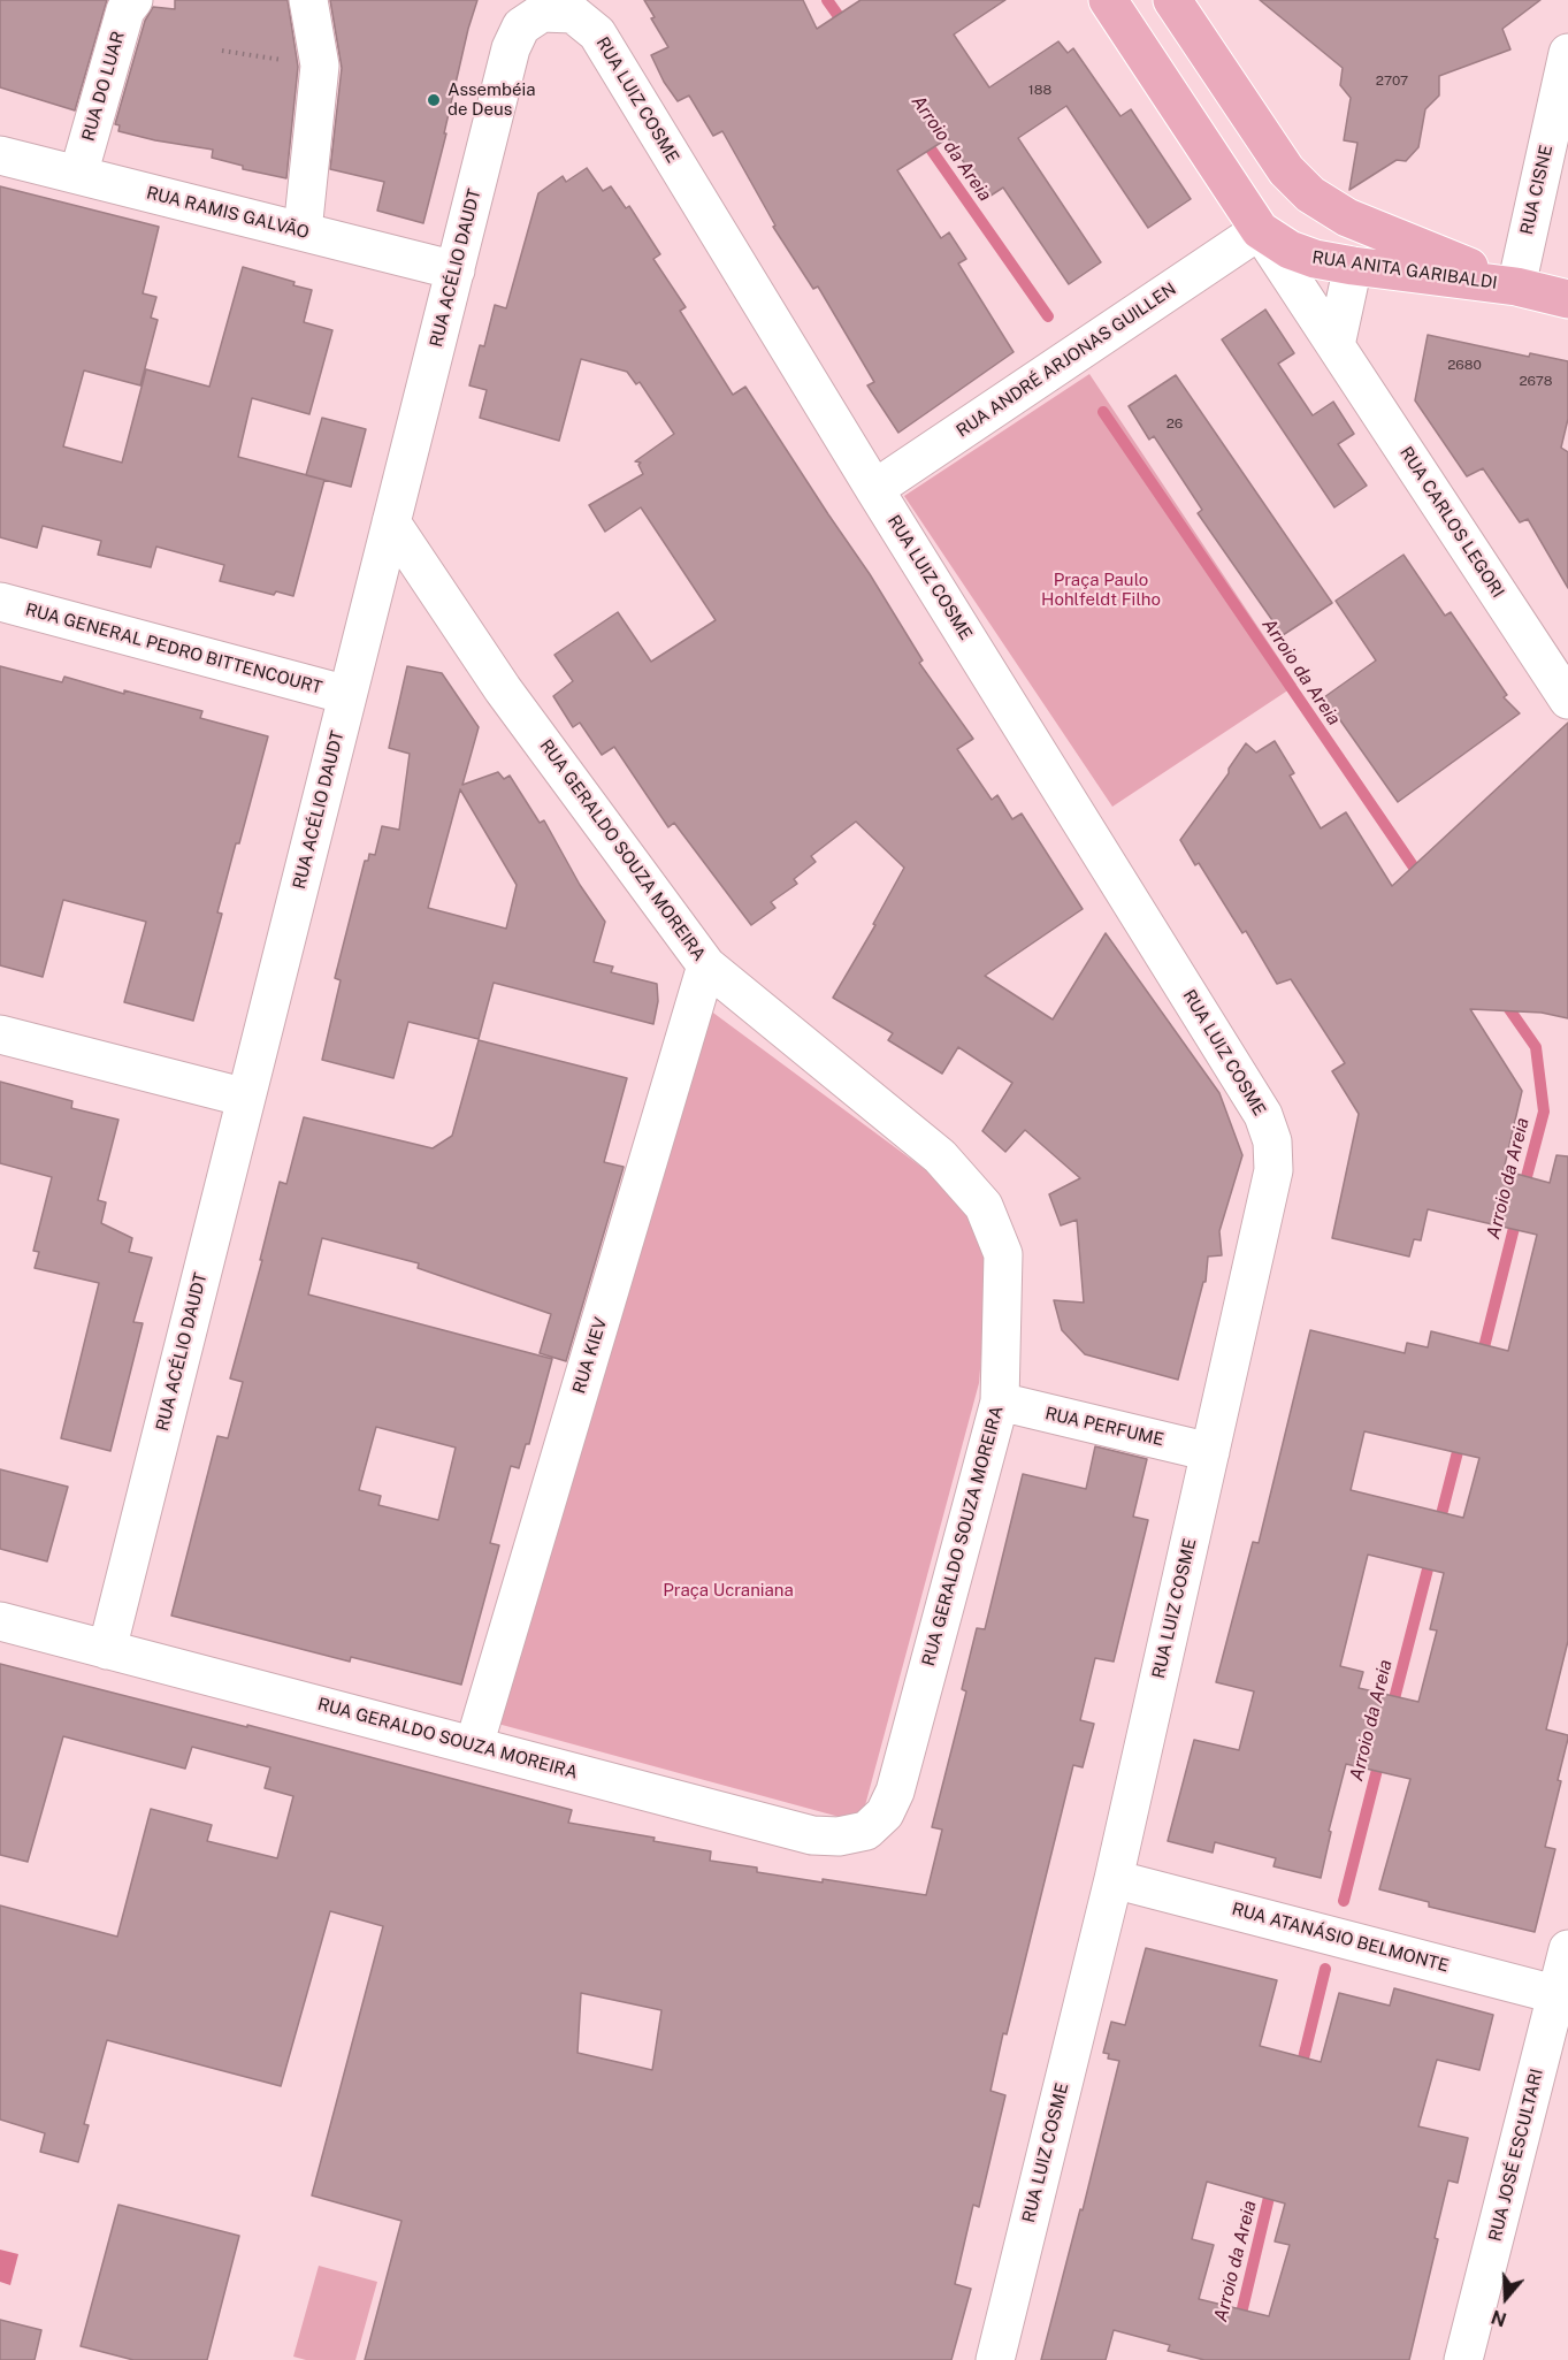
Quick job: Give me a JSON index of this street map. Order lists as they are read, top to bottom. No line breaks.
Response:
{"streets":{"main road":["RUA ANITA GARIBALDI","RUA CARLOS LEGORI"],"street":["RUA DO LUAR","RUA LUIZ COSME","RUA CISNE","RUA RAMIS GALVÃO","RUA ACÉLIO DAUDT","RUA ANDRÉ ARJONAS GUILLEN","RUA GENERAL PEDRO BITTENCOURT","RUA GERALDO SOUZA MOREIRA","RUA KIEV","RUA PERFUME","RUA ATANÁSIO BELMONTE","RUA JOSÉ ESCULTARI"]},"crossings":[["RUA DO LUAR","RUA RAMIS GALVÃO"],["RUA LUIZ COSME","RUA ACÉLIO DAUDT"],["RUA LUIZ COSME","RUA ANDRÉ ARJONAS GUILLEN"],["RUA LUIZ COSME","RUA PERFUME"],["RUA LUIZ COSME","RUA ATANÁSIO BELMONTE"],["RUA CISNE","RUA ANITA GARIBALDI"],["RUA RAMIS GALVÃO","RUA ACÉLIO DAUDT"],["RUA ACÉLIO DAUDT","RUA GENERAL PEDRO BITTENCOURT"],["RUA ACÉLIO DAUDT","RUA GERALDO SOUZA MOREIRA"],["RUA ANITA GARIBALDI","RUA ANDRÉ ARJONAS GUILLEN"],["RUA ANITA GARIBALDI","RUA CARLOS LEGORI"],["RUA ANDRÉ ARJONAS GUILLEN","RUA CARLOS LEGORI"],["RUA GERALDO SOUZA MOREIRA","RUA KIEV"],["RUA GERALDO SOUZA MOREIRA","RUA PERFUME"],["RUA ATANÁSIO BELMONTE","RUA JOSÉ ESCULTARI"]],"water":["Arroio da Areia"],"parks":["Praça Paulo Hohlfeldt Filho","Praça Ucraniana"],"places":["Assembéia de Deus"],"house_numbers":["2707","188","2680","2678","26"],"north":"bottom"}
